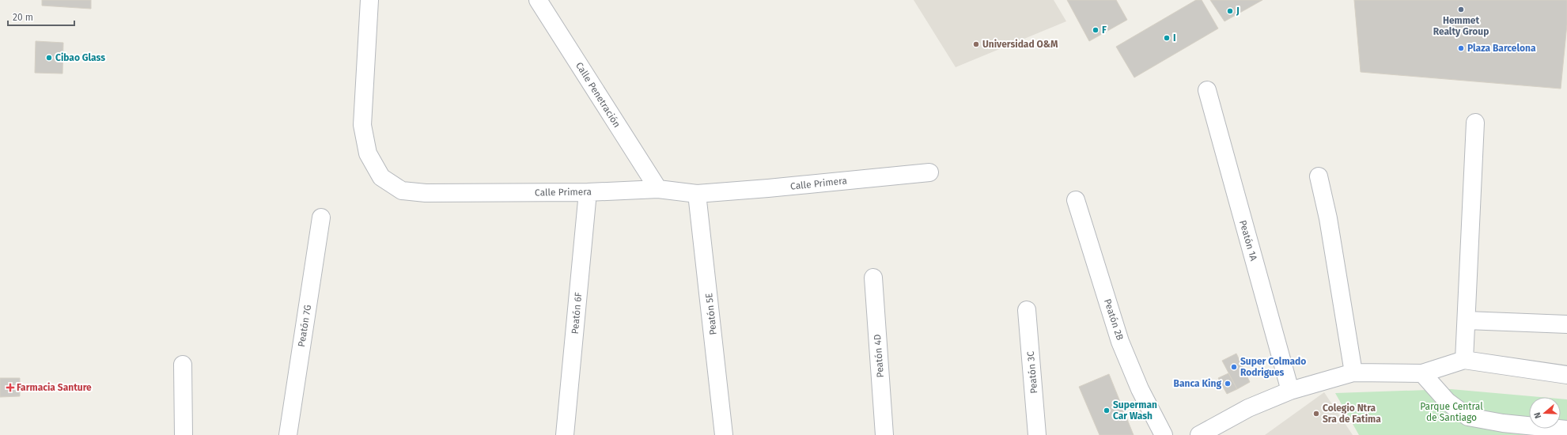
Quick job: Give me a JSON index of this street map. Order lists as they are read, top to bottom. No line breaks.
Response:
{"streets":{"street":["Calle Penetración","Calle Primera","Peatón 1A","Peatón 6F","Peatón 5E","Peatón 2B","Peatón 7G","Peatón 4D","Peatón 3C"]},"crossings":[["Calle Penetración","Calle Primera"],["Calle Primera","Peatón 6F"],["Calle Primera","Peatón 5E"]],"parks":["Parque Central de Santiago"],"places":{"other":["Hemmet Realty Group","J","F","I","Universidad O&M","Plaza Barcelona","Cibao Glass","Super Colmado Rodrigues","Banca King","Superman Car Wash","Colegio Ntra Sra de Fatima"],"health":["Farmacia Santure"]},"scale_bar":"20 m","north":"left"}
